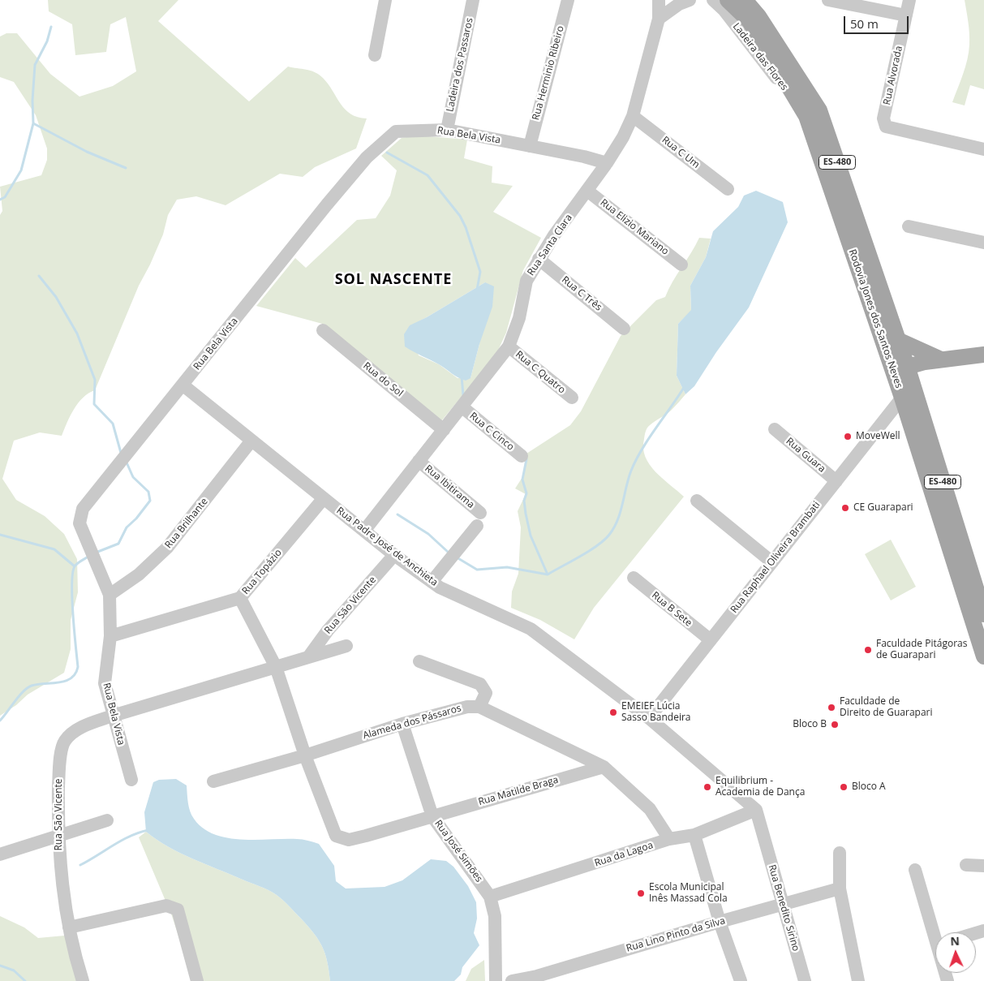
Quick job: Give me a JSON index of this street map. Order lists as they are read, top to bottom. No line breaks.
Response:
{"streets":{"main road":["ES-480","Rodovia Jones dos Santos Neves"],"street":["Ladeira das Flores","Ladeira dos Passaros","Rua Herminio Ribeiro","Rua Alvorada","Rua Bela Vista","Rua C Um","Rua Elizio Mariano","Rua Santa Clara","Rua C Três","Rua C Quatro","Rua do Sol","Rua C Cinco","Rua Guara","Rua Ibitirama","Rua Brilhante","Rua Padre José de Anchieta","Rua Raphael Oliveira Brambati","Rua Topázio","Rua São Vicente","Rua B Sete","Alameda dos Pássaros","Rua Matilde Braga","Rua José Simões","Rua da Lagoa","Rua Benedito Sirino","Rua Lino Pinto da Silva"]},"crossings":[["Ladeira das Flores","Rodovia Jones dos Santos Neves"],["Ladeira dos Passaros","Rua Bela Vista"],["Rua Herminio Ribeiro","Rua Bela Vista"],["Rua Bela Vista","Rua Santa Clara"],["Rua Bela Vista","Rua Brilhante"],["Rua Bela Vista","Rua Padre José de Anchieta"],["Rua Bela Vista","Rua Topázio"],["Rua Bela Vista","Rua São Vicente"],["Rua C Um","Rua Santa Clara"],["Rua Elizio Mariano","Rua Santa Clara"],["Rua Santa Clara","Rua C Três"],["Rua Santa Clara","Rua C Quatro"],["Rua Santa Clara","Rua do Sol"],["Rua Santa Clara","Rua C Cinco"],["Rua Santa Clara","Rua Ibitirama"],["Rua Santa Clara","Rua Padre José de Anchieta"],["Rodovia Jones dos Santos Neves","Rua Raphael Oliveira Brambati"],["Rua Guara","Rua Raphael Oliveira Brambati"],["Rua Ibitirama","Rua Padre José de Anchieta"],["Rua Brilhante","Rua Padre José de Anchieta"],["Rua Padre José de Anchieta","Rua Raphael Oliveira Brambati"],["Rua Padre José de Anchieta","Rua Topázio"],["Rua Padre José de Anchieta","Rua São Vicente"],["Rua Padre José de Anchieta","Rua da Lagoa"],["Rua Padre José de Anchieta","Rua Benedito Sirino"],["Rua Raphael Oliveira Brambati","Rua B Sete"],["Alameda dos Pássaros","Rua José Simões"],["Rua Matilde Braga","Rua José Simões"],["Rua José Simões","Rua da Lagoa"],["Rua da Lagoa","Rua Benedito Sirino"],["Rua Benedito Sirino","Rua Lino Pinto da Silva"]],"districts":["SOL NASCENTE"],"places":["MoveWell","CE Guarapari","Faculdade Pitágoras de Guarapari","Faculdade de Direito de Guarapari","EMEIEF Lúcia Sasso Bandeira","Bloco B","Equilibrium - Academia de Dança","Bloco A","Escola Municipal Inês Massad Cola"],"scale_bar":"50 m","north":"top"}
